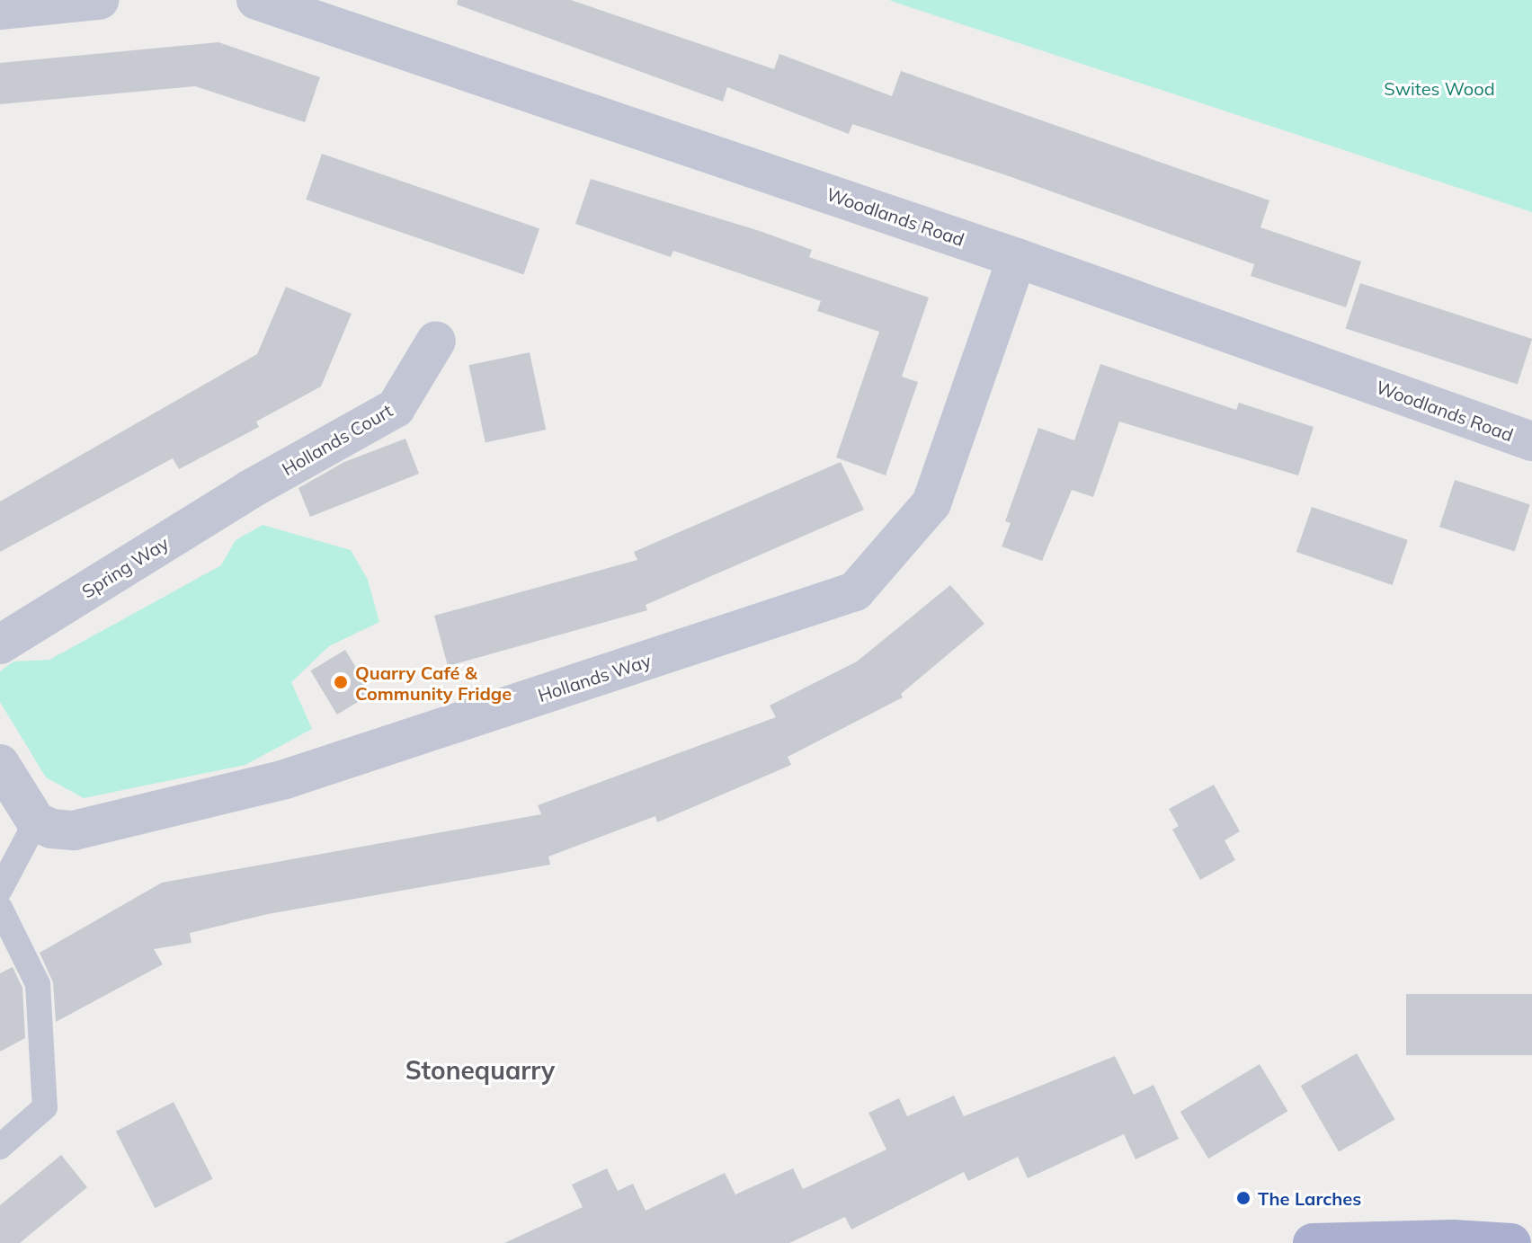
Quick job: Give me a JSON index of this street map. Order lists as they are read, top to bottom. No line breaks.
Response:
{"streets":{"street":["Woodlands Road","Hollands Court","Spring Way","Hollands Way"]},"crossings":[["Woodlands Road","Hollands Way"],["Hollands Court","Spring Way"]],"districts":["Stonequarry"],"parks":["Swites Wood"],"places":["Quarry Café & Community Fridge","The Larches"]}
